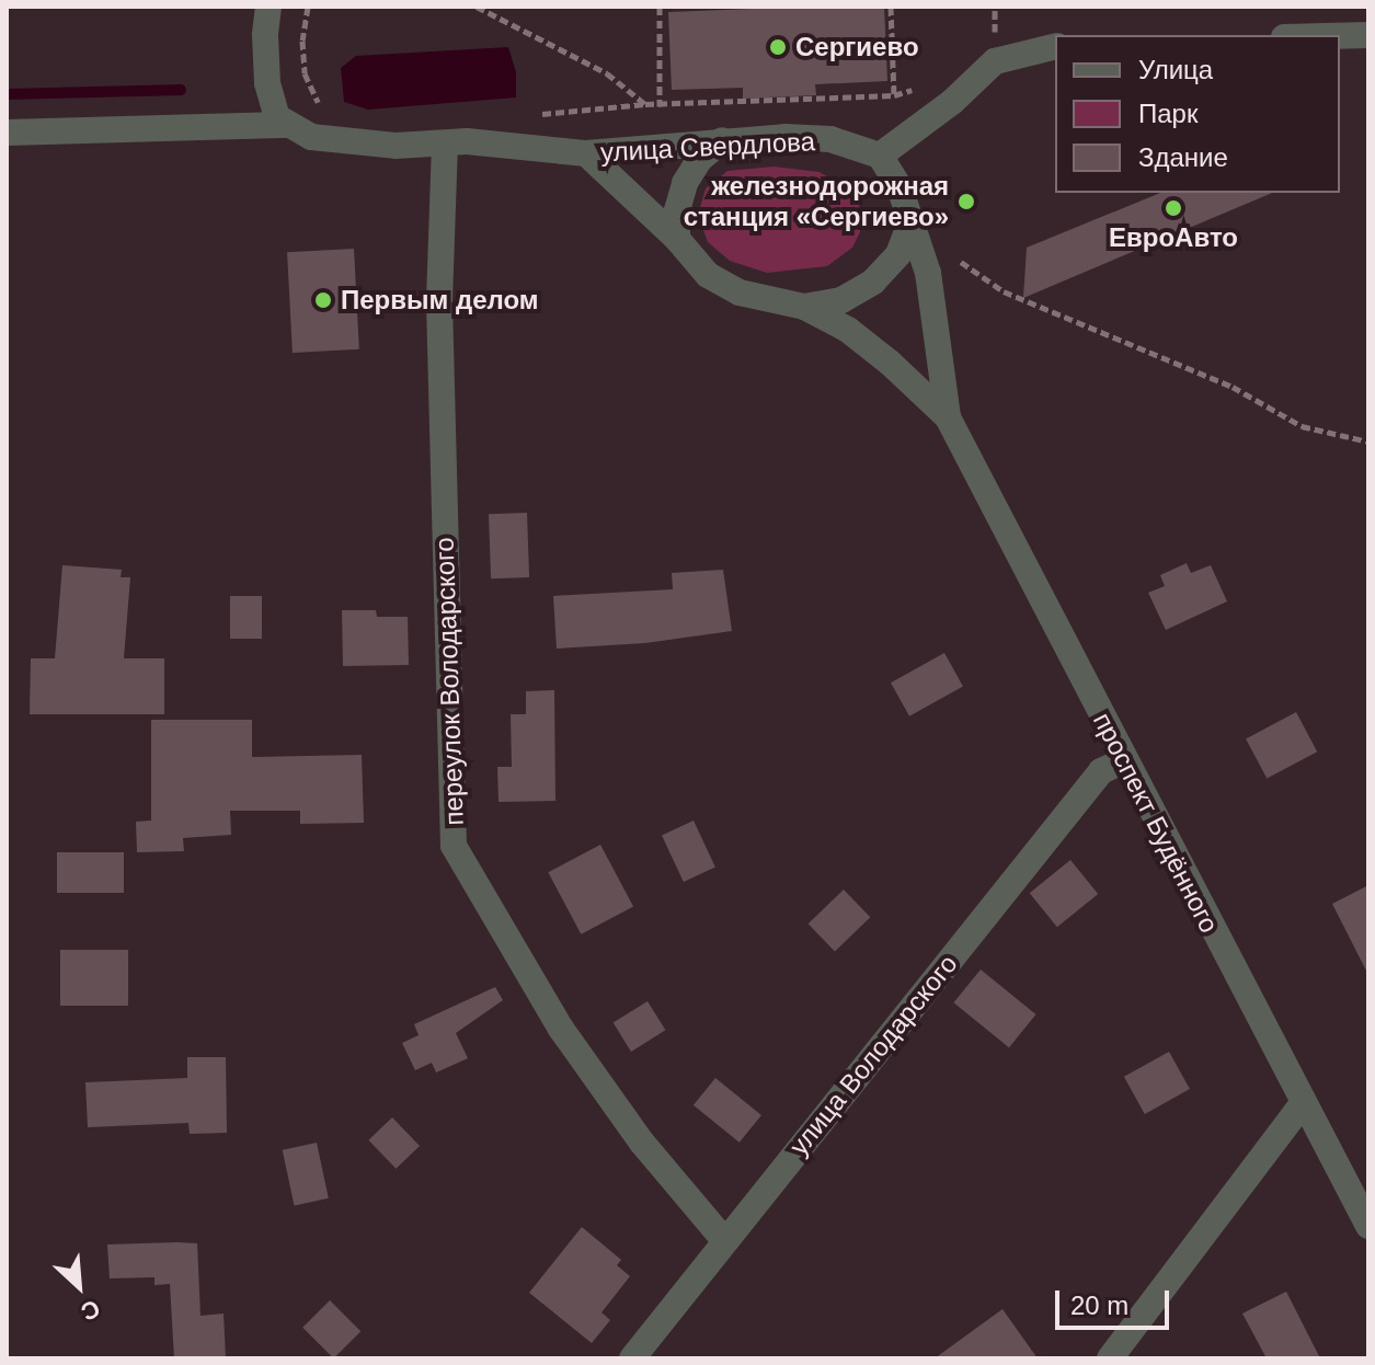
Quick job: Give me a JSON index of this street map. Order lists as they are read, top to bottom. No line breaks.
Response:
{"streets":{"street":["улица Свердлова","переулок Володарского","проспект Будённого","улица Володарского"]},"crossings":[["улица Свердлова","переулок Володарского"],["улица Свердлова","проспект Будённого"],["переулок Володарского","улица Володарского"],["проспект Будённого","улица Володарского"]],"places":["Сергиево","железнодорожная станция «Сергиево»","ЕвроАвто","Первым делом"],"legend":["Улица","Парк","Здание"],"scale_bar":"20 m","north":"bottom right"}
